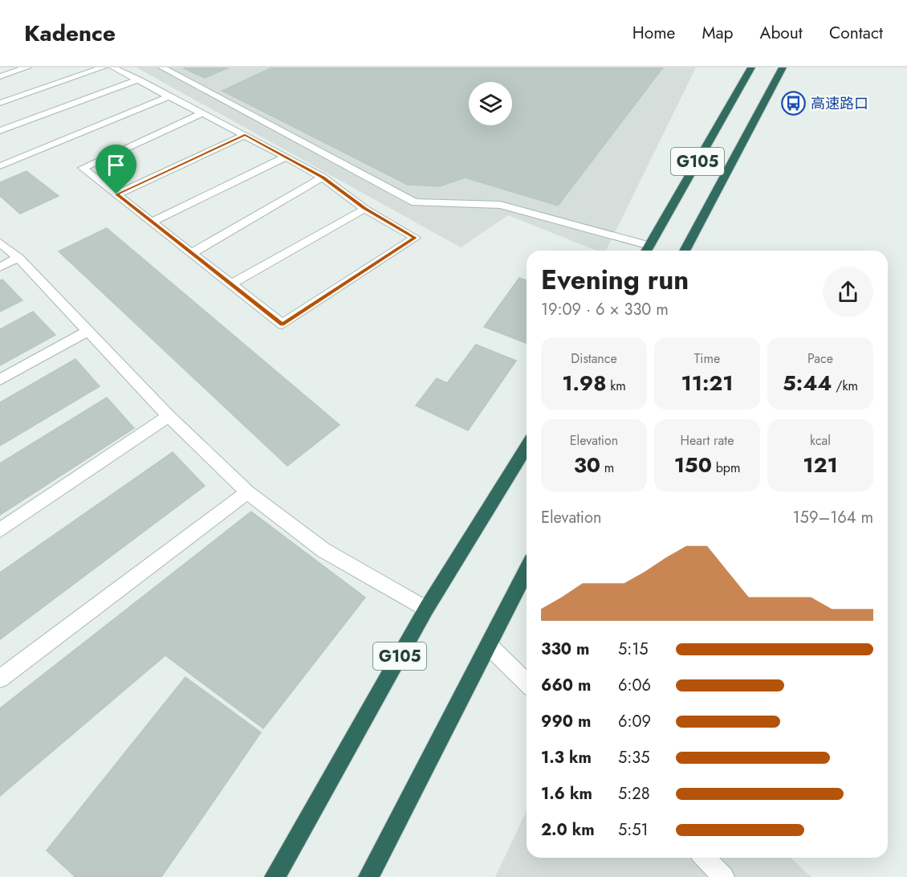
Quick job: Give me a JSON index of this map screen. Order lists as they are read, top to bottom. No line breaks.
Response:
{"streets":{"highway":["G105"]},"places":{"bus stop":["高速路口"]},"page":{"header":"Kadence","nav":["Home","Map","About","Contact"],"heading":["Evening run","19:09 · 6 × 330 m"],"stats":[["Distance","1.98 km"],["Time","11:21"],["Pace","5:44 /km"],["Elevation","30 m"],["Heart rate","150 bpm"],["kcal","121"]],"chart":["Elevation","159–164 m"],"list":[{"name":"330 m","note":"5:15"},{"name":"660 m","note":"6:06"},{"name":"990 m","note":"6:09"},{"name":"1.3 km","note":"5:35"},{"name":"1.6 km","note":"5:28"},{"name":"2.0 km","note":"5:51"}]}}
